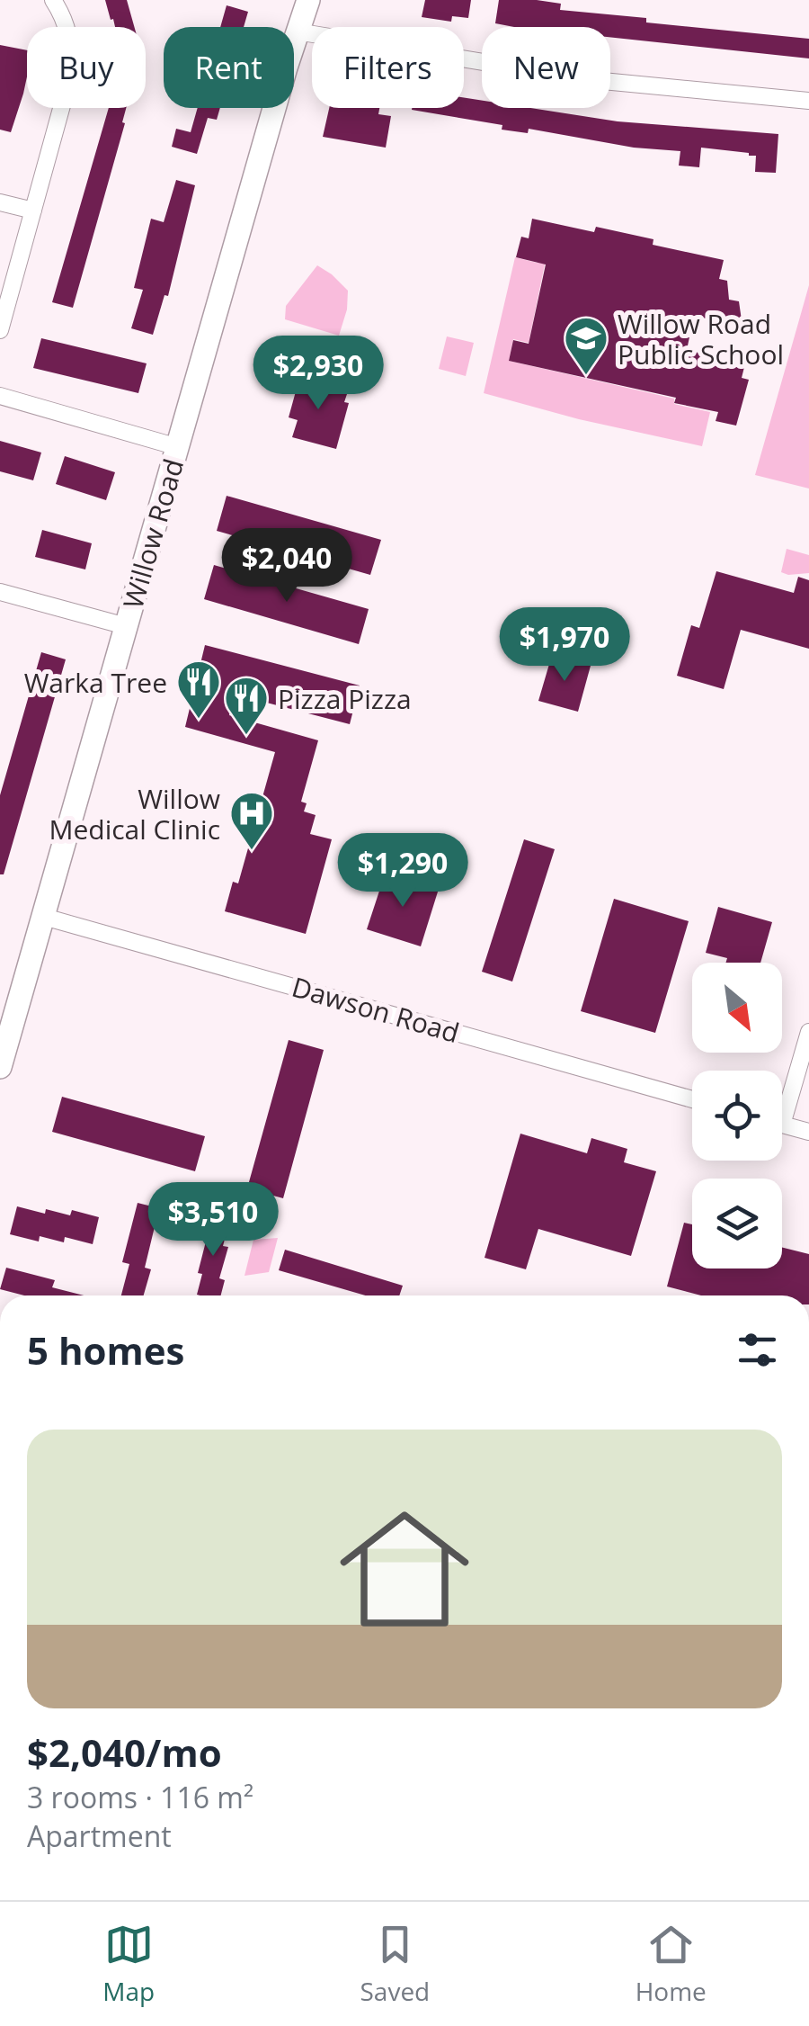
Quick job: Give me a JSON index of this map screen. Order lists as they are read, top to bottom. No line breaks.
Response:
{"streets":{"main road":["Willow Road"],"street":["Dawson Road"]},"crossings":[["Willow Road","Dawson Road"]],"places":{"school or university":["Willow Road Public School"],"restaurant":["Warka Tree","Pizza Pizza"],"hospital":["Willow Medical Clinic"]},"north":"bottom right","page":{"chip":["Buy","Rent","Filters","New"],"price":["$2,930","$2,040","$1,970","$1,290","$3,510"],"heading":"5 homes","list":[{"name":"$2,040/mo","note":"3 rooms · 116 m² · Apartment"}],"tabs":["Map","Saved","Home"]}}
